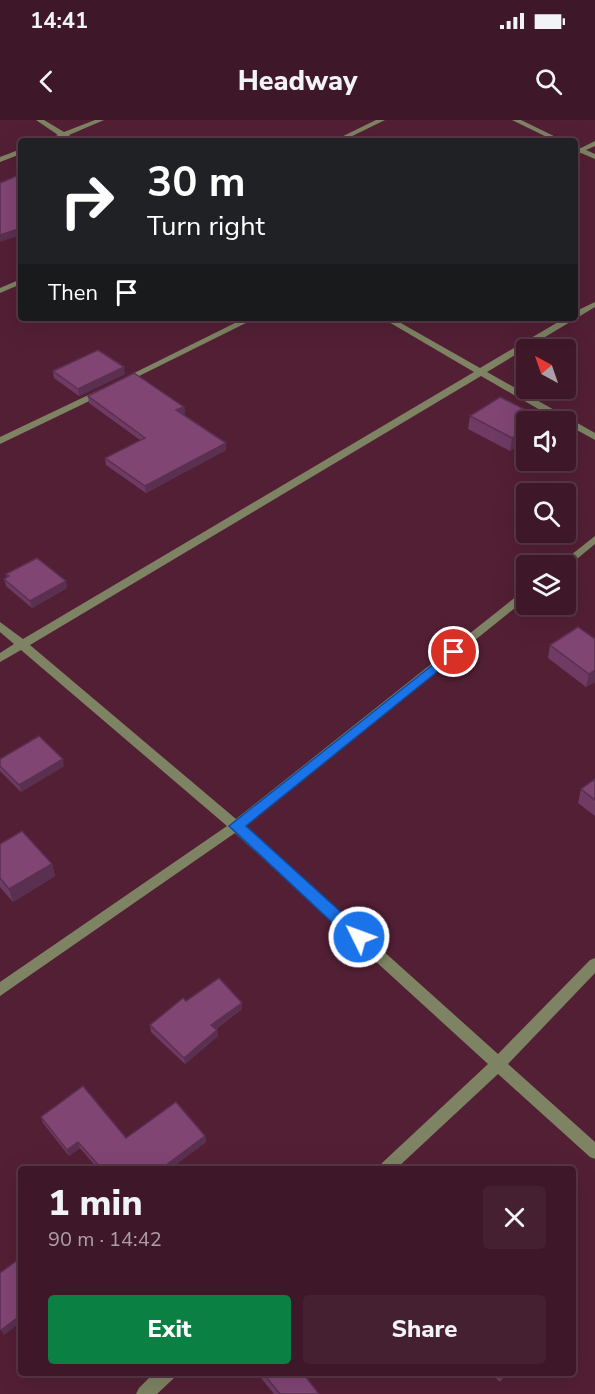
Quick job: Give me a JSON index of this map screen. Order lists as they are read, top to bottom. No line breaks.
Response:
{"north":"top left","page":{"status":"14:41","header":"Headway","turn":["30 m","Turn right"],"then":"Then","heading":["1 min","90 m · 14:42"],"buttons":["Exit","Share"]}}
